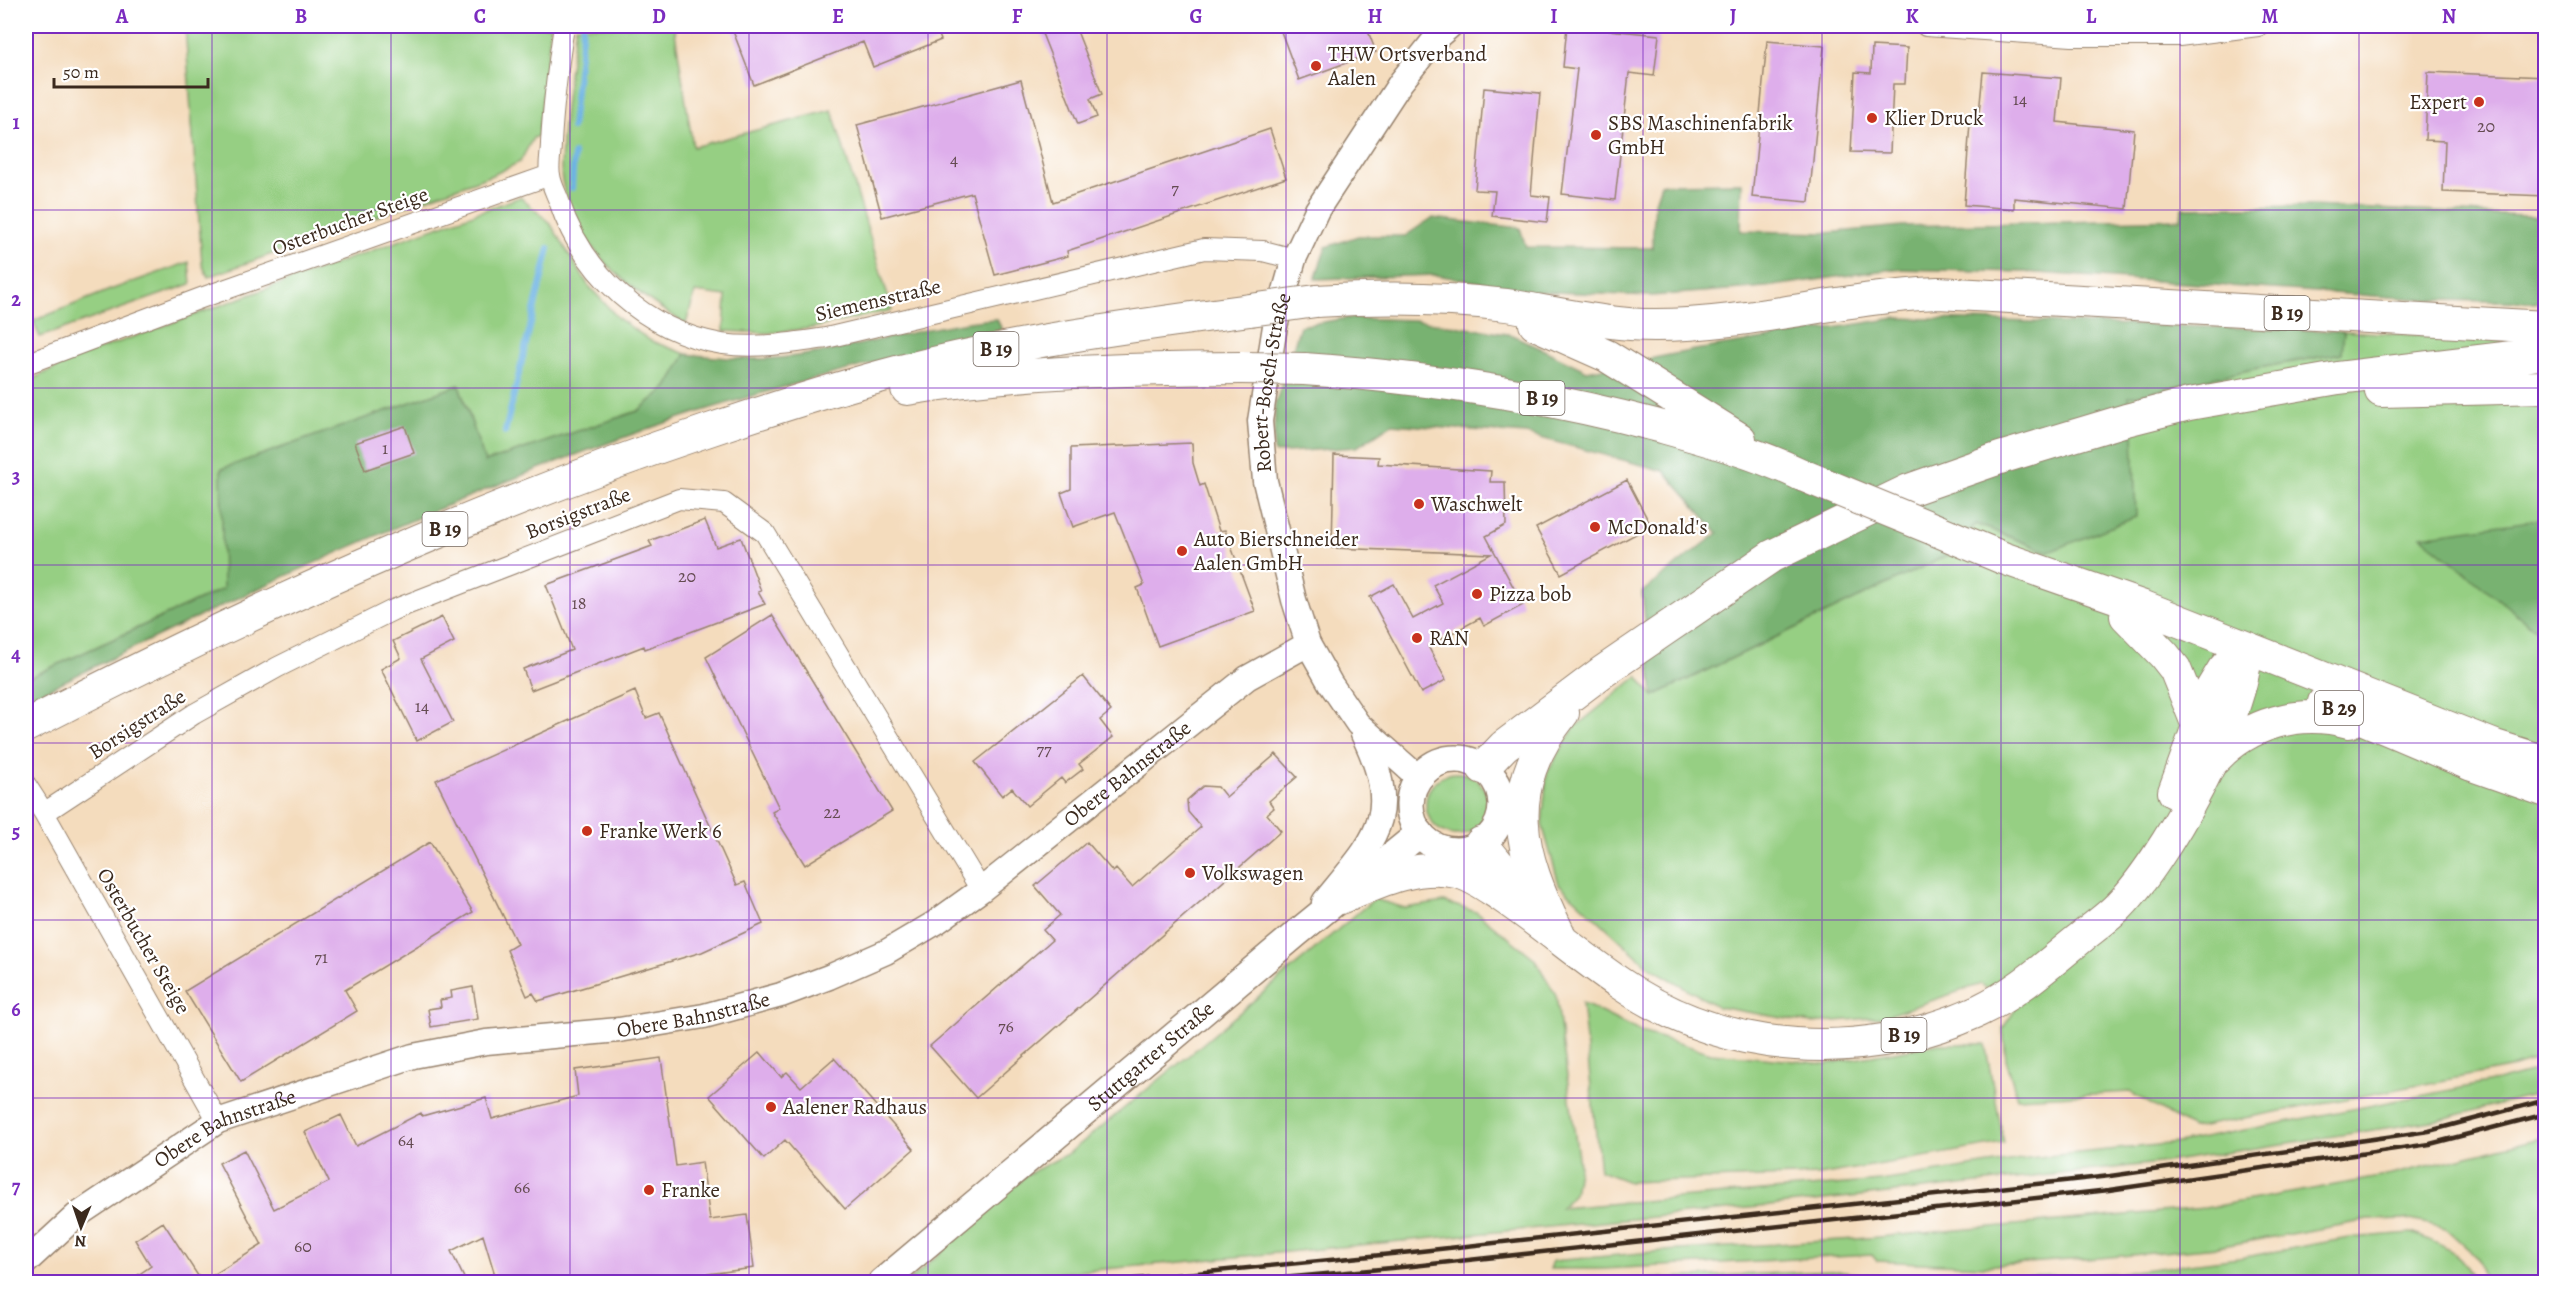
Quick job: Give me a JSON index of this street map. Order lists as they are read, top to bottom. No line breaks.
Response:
{"streets":{"highway":["B 19","B 29"],"main road":["Stuttgarter Straße"],"street":["Osterbucher Steige","Siemensstraße","Robert-Bosch-Straße","Borsigstraße","Obere Bahnstraße"]},"crossings":[["Osterbucher Steige","Siemensstraße"],["Osterbucher Steige","Borsigstraße"],["Osterbucher Steige","Obere Bahnstraße"],["Siemensstraße","Robert-Bosch-Straße"],["B 19","Robert-Bosch-Straße"],["B 19","B 29"],["B 19","Stuttgarter Straße"],["Robert-Bosch-Straße","Obere Bahnstraße"],["Robert-Bosch-Straße","Stuttgarter Straße"],["Borsigstraße","Obere Bahnstraße"]],"places":["THW Ortsverband Aalen","Expert","Klier Druck","SBS Maschinenfabrik GmbH","Waschwelt","McDonald's","Auto Bierschneider Aalen GmbH","Pizza bob","RAN","Franke Werk 6","Volkswagen","Aalener Radhaus","Franke"],"house_numbers":["14","20","4","7","1","20","18","14","77","22","71","76","64","66","60"],"scale_bar":"50 m","north":"bottom","grid":{"columns":["A","B","C","D","E","F","G","H","I","J","K","L","M","N"],"rows":["1","2","3","4","5","6","7"]}}
